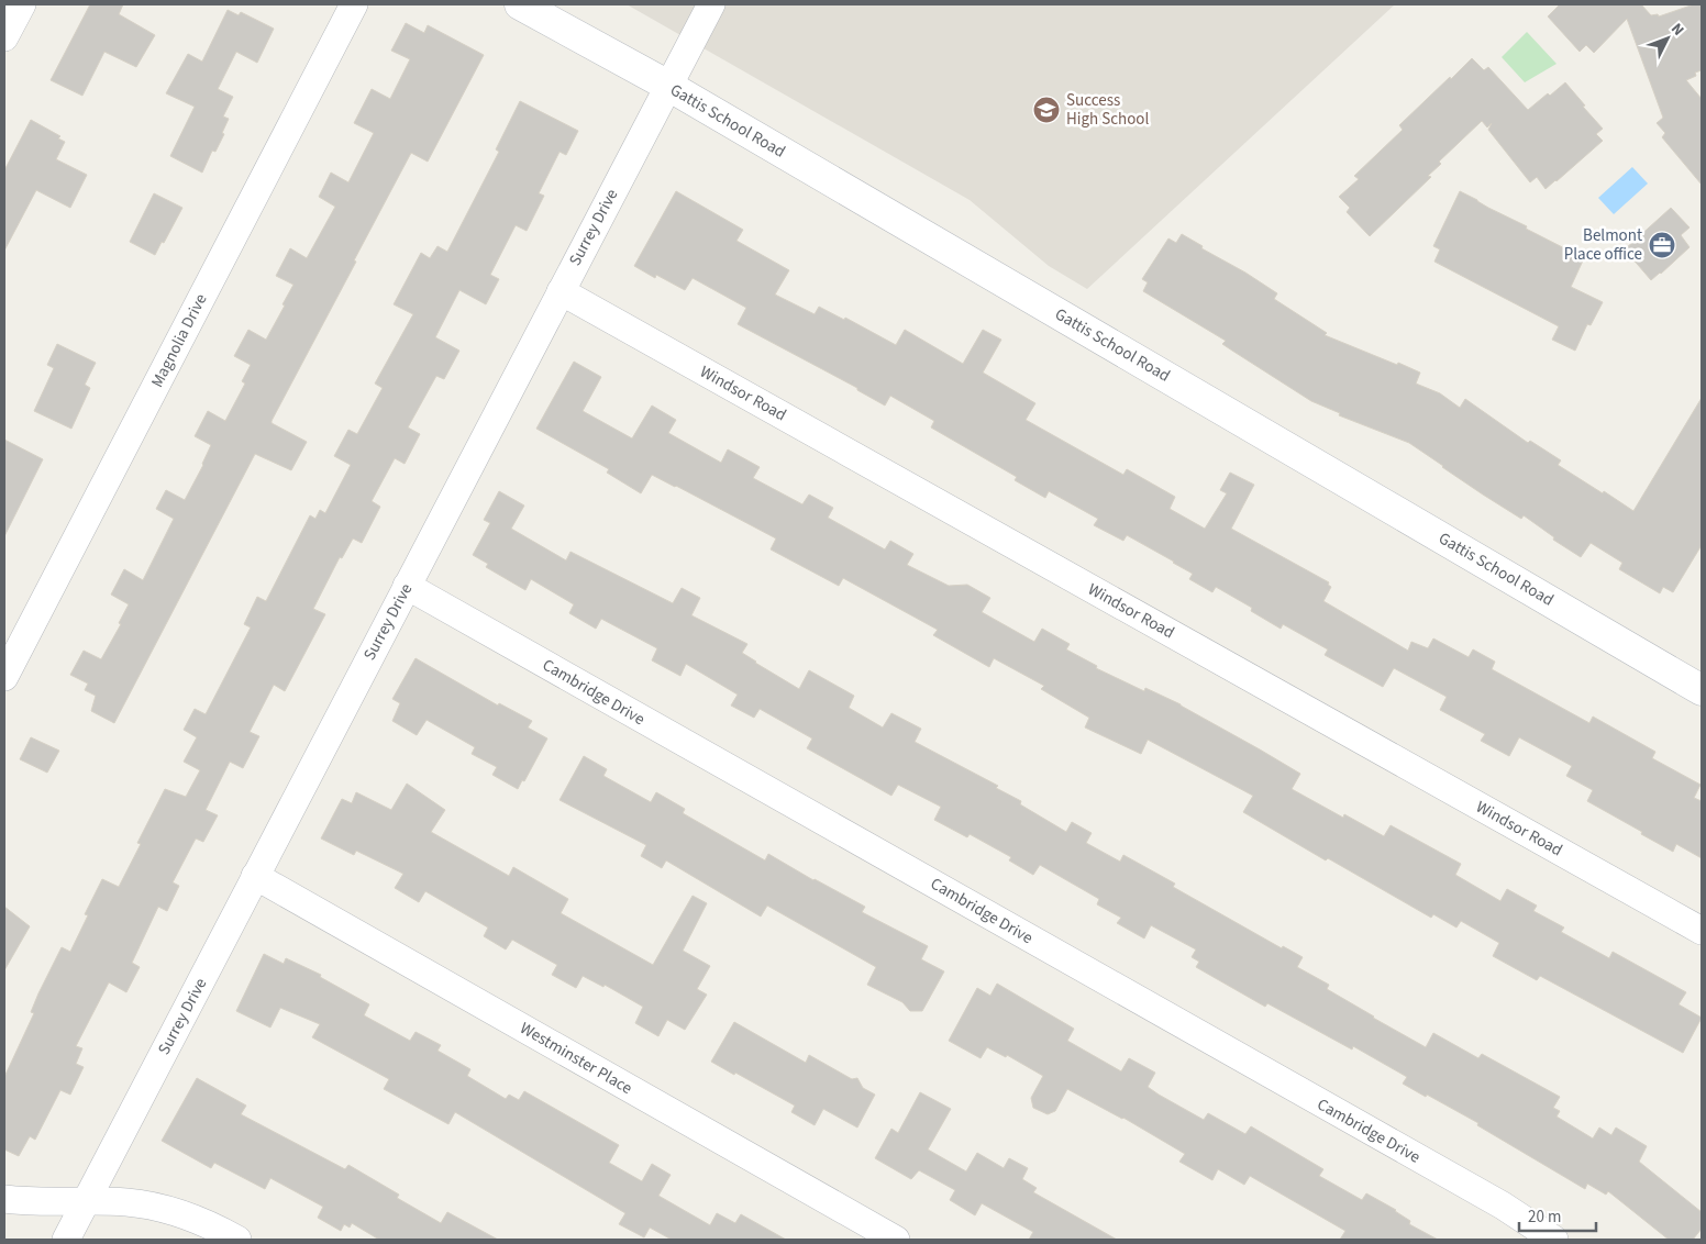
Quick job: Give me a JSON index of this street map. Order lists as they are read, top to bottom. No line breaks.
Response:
{"streets":{"main road":["Gattis School Road"],"street":["Surrey Drive","Magnolia Drive","Windsor Road","Cambridge Drive","Westminster Place"]},"crossings":[["Gattis School Road","Surrey Drive"],["Surrey Drive","Windsor Road"],["Surrey Drive","Cambridge Drive"],["Surrey Drive","Westminster Place"]],"places":{"school or university":["Success High School"],"office":["Belmont Place office"]},"scale_bar":"20 m","north":"top right"}
